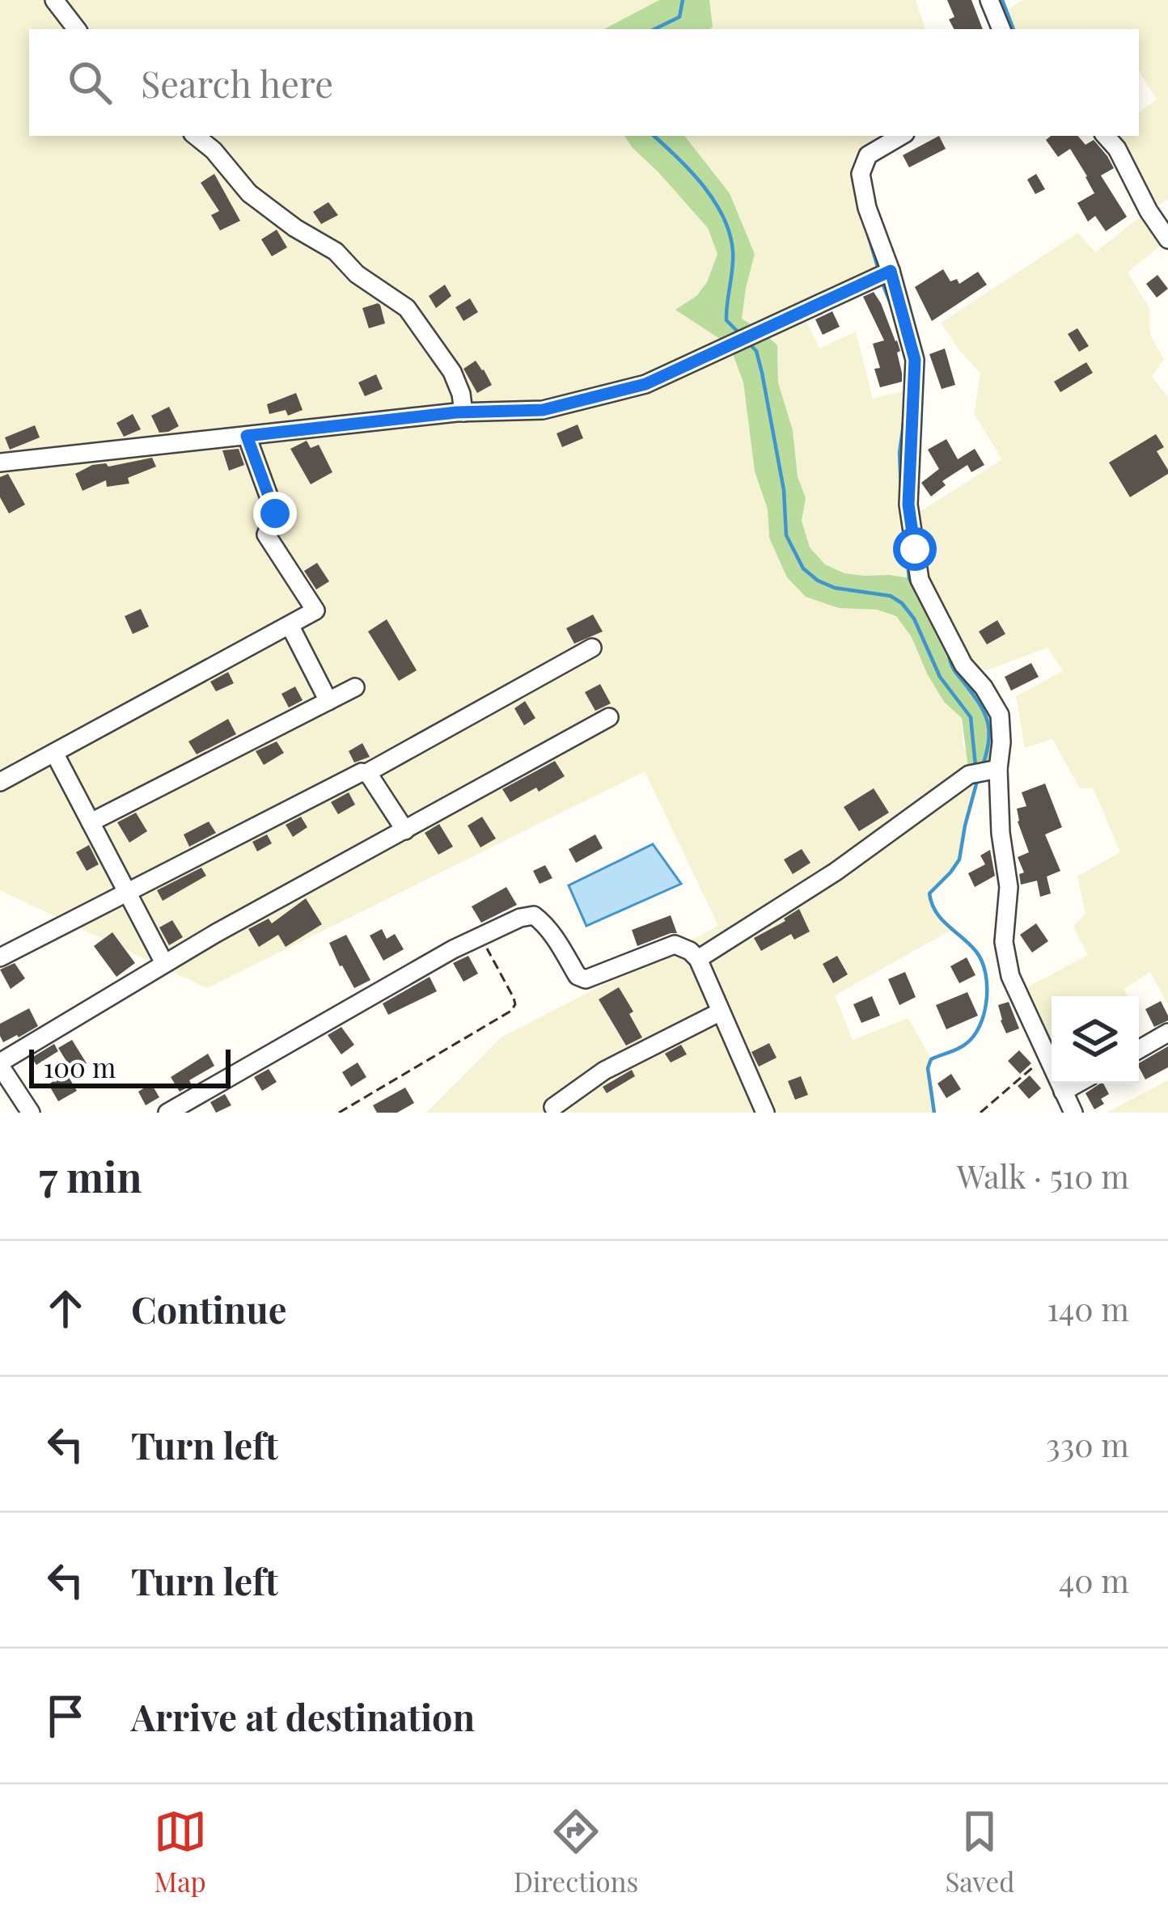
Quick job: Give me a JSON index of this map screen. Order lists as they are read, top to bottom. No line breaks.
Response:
{"scale_bar":"100 m","page":{"search":"Search here","scale":"100 m","heading":["7 min","Walk · 510 m"],"list":[["Continue","140 m"],["Turn left","330 m"],["Turn left","40 m"],"Arrive at destination"],"nav":["Map","Directions","Saved"]}}
